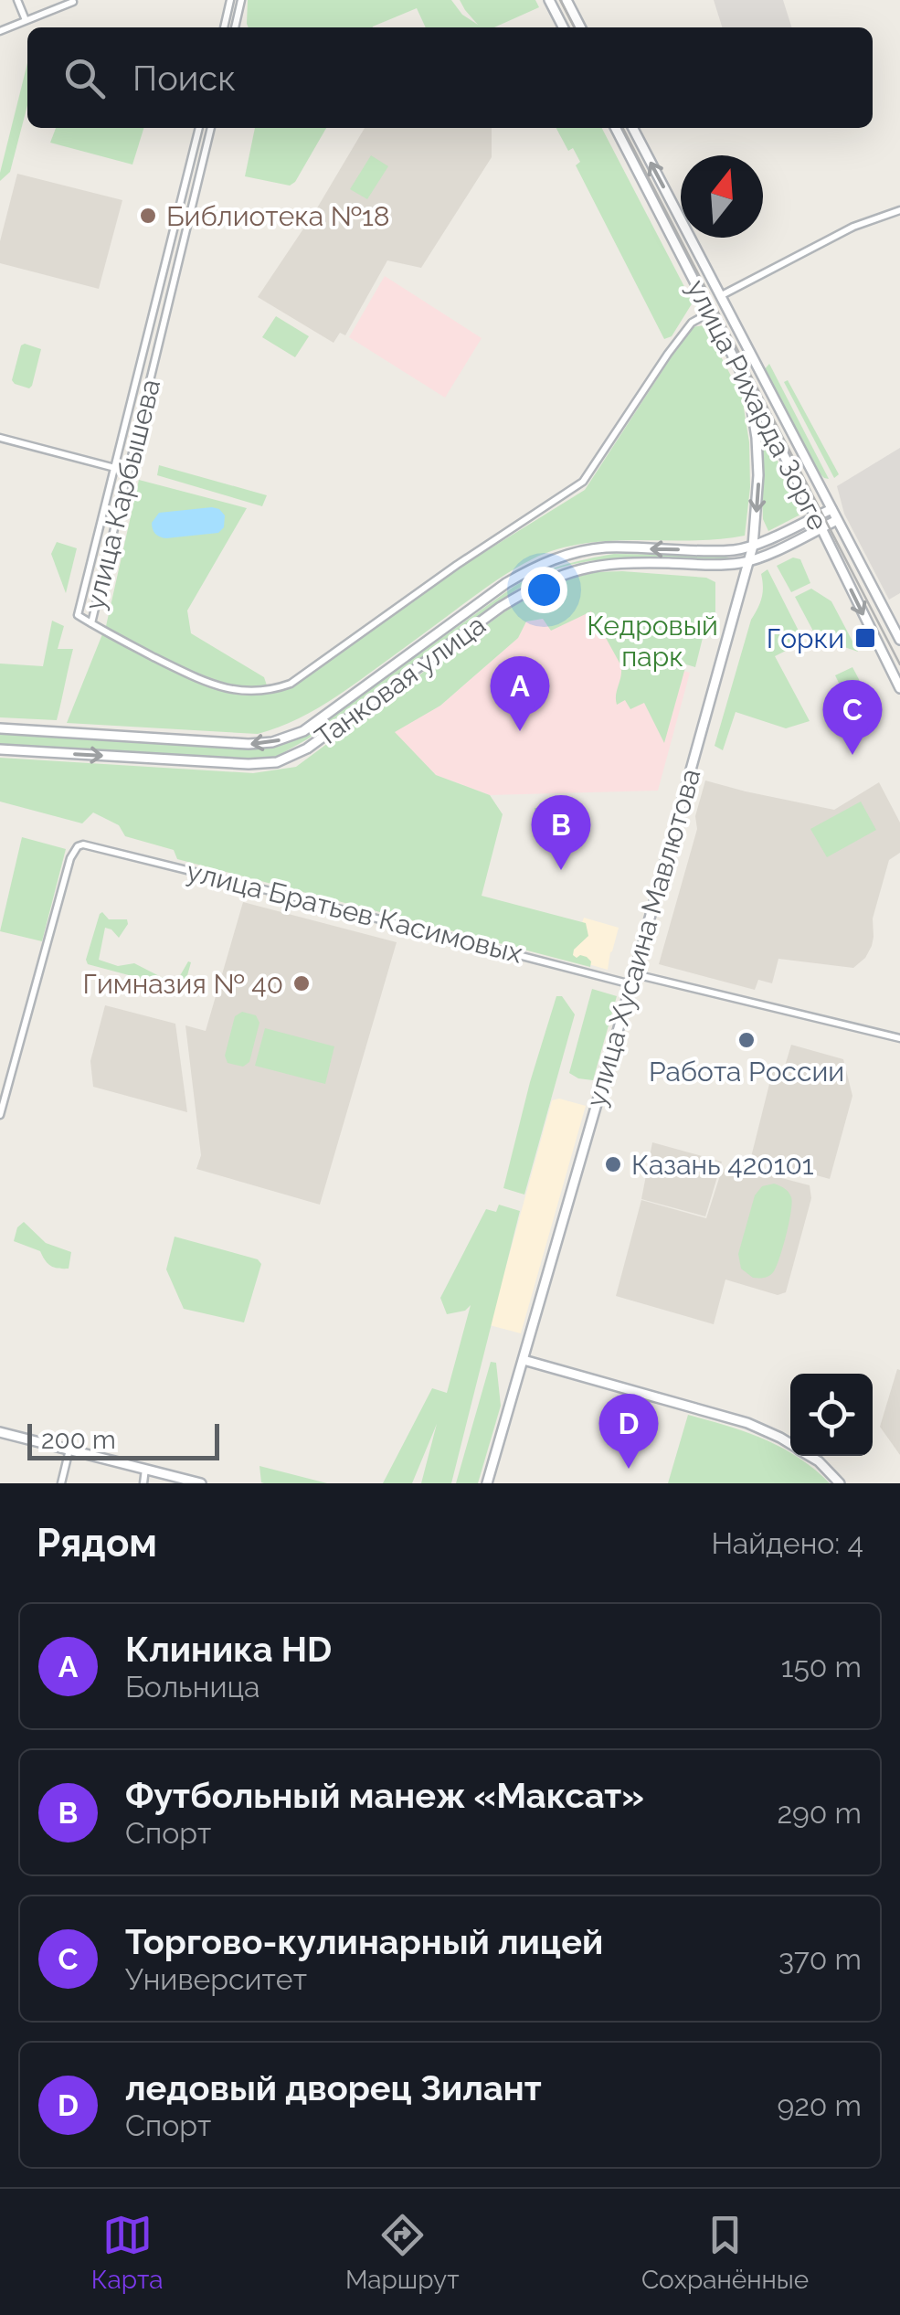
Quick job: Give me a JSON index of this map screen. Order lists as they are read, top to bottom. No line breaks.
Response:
{"streets":{"main road":["улица Рихарда Зорге","Танковая улица","улица Хусаина Мавлютова"],"street":["улица Карбышева","улица Братьев Касимовых"]},"crossings":[["улица Рихарда Зорге","Танковая улица"],["улица Рихарда Зорге","улица Хусаина Мавлютова"],["Танковая улица","улица Хусаина Мавлютова"],["улица Братьев Касимовых","улица Хусаина Мавлютова"]],"parks":["Кедровый парк"],"places":{"other":["Библиотека №18","Гимназия № 40","Работа России","Казань 420101"],"transit":["Горки"]},"scale_bar":"200 m","north":"top","page":{"search":"Поиск","pins":["A","C","B","D"],"scale":"200 m","heading":["Рядом","Найдено: 4"],"list":[{"mark":"A","name":"Клиника HD","note":"Больница","value":"150 m"},{"mark":"B","name":"Футбольный манеж «Максат»","note":"Спорт","value":"290 m"},{"mark":"C","name":"Торгово-кулинарный лицей","note":"Университет","value":"370 m"},{"mark":"D","name":"ледовый дворец Зилант","note":"Спорт","value":"920 m"}],"nav":["Карта","Маршрут","Сохранённые"]}}
